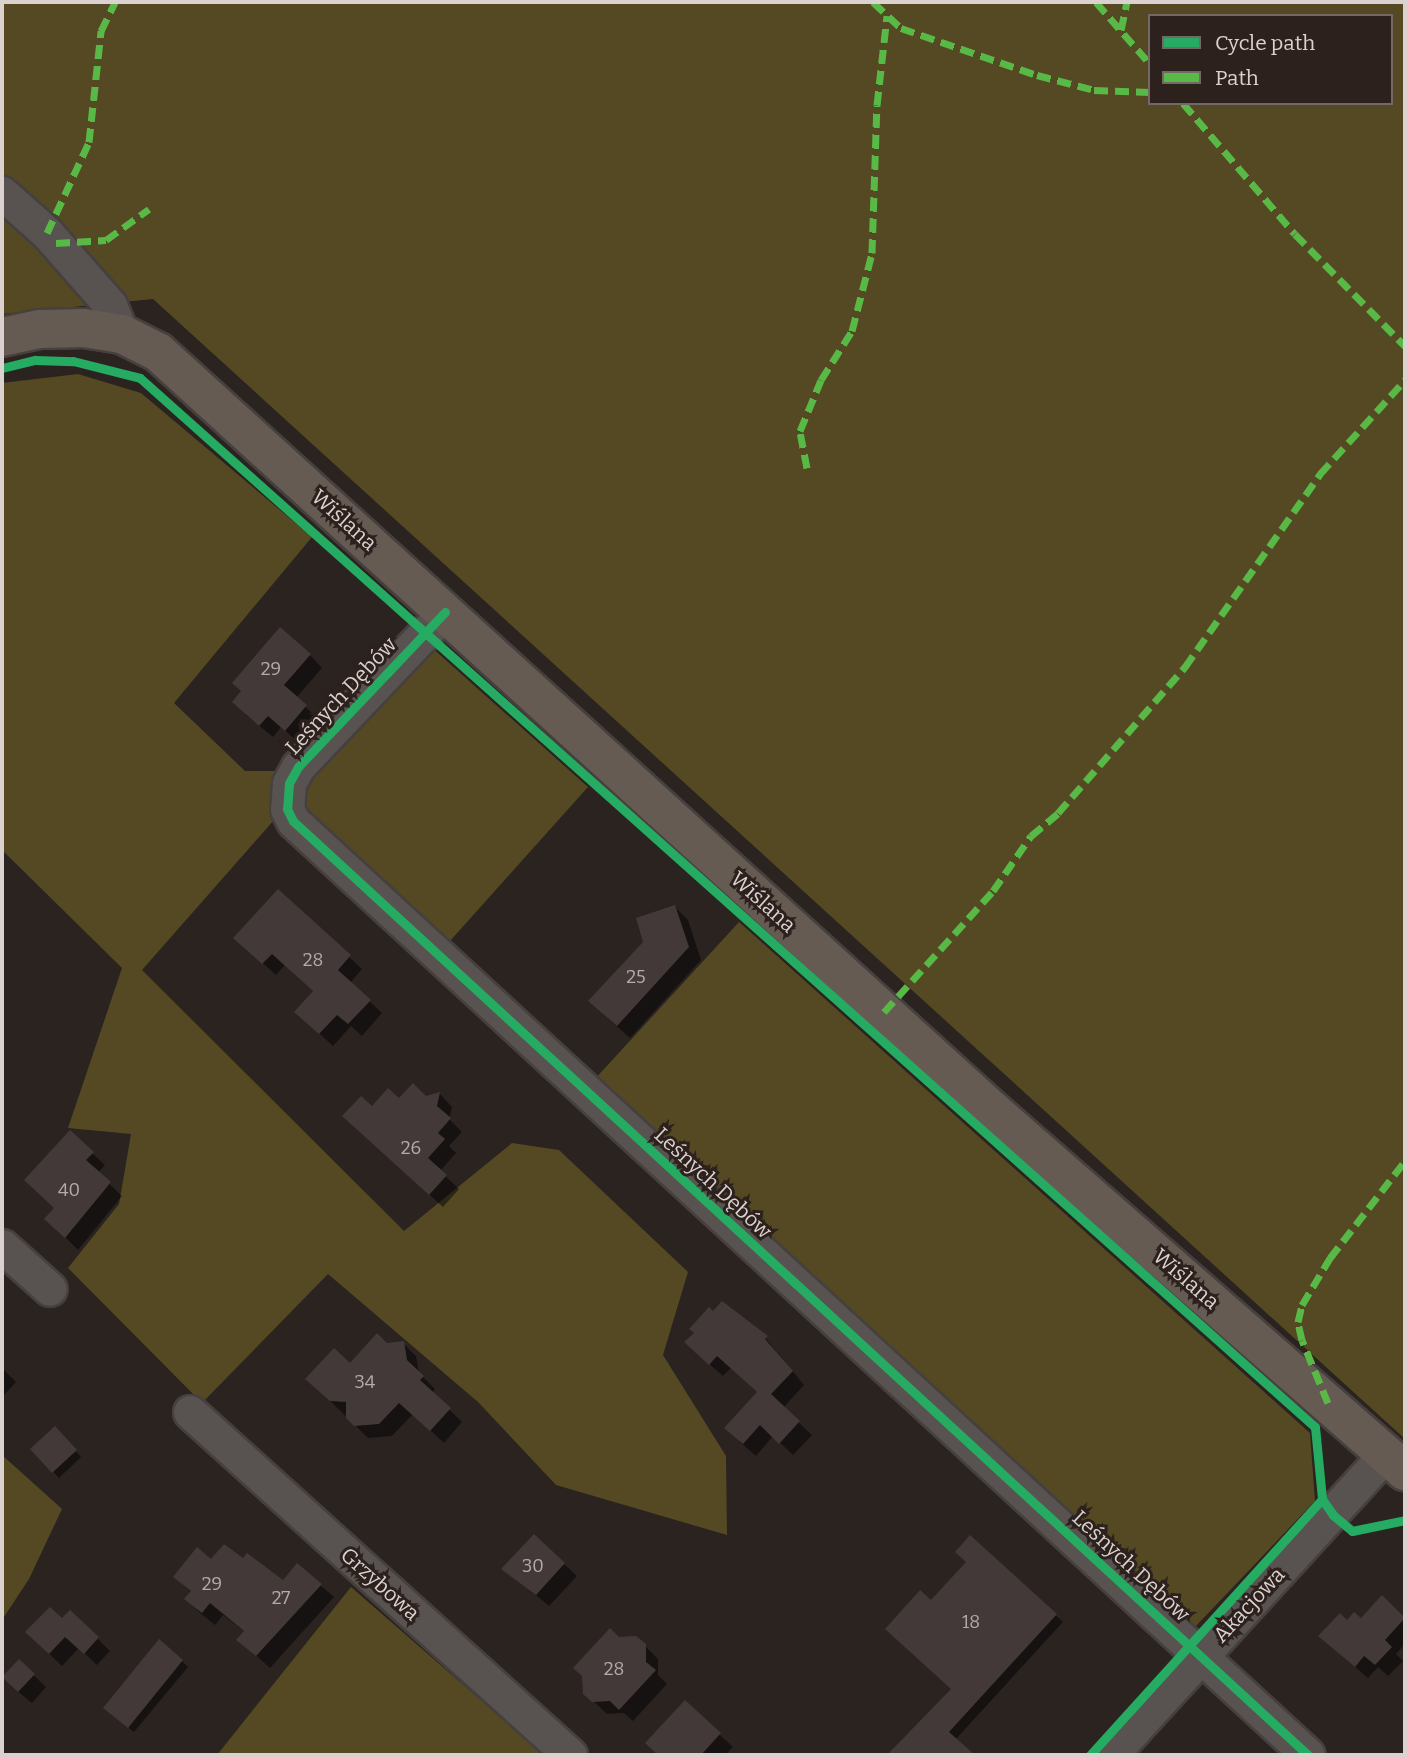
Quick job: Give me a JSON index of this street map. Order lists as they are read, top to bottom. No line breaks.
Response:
{"streets":{"main road":["Wiślana"],"street":["Leśnych Dębów","Grzybowa","Akacjowa"]},"crossings":[["Wiślana","Leśnych Dębów"],["Wiślana","Akacjowa"],["Leśnych Dębów","Akacjowa"]],"house_numbers":["29","28","25","26","40","34","30","29","27","18","28"],"legend":["Cycle path","Path"]}
